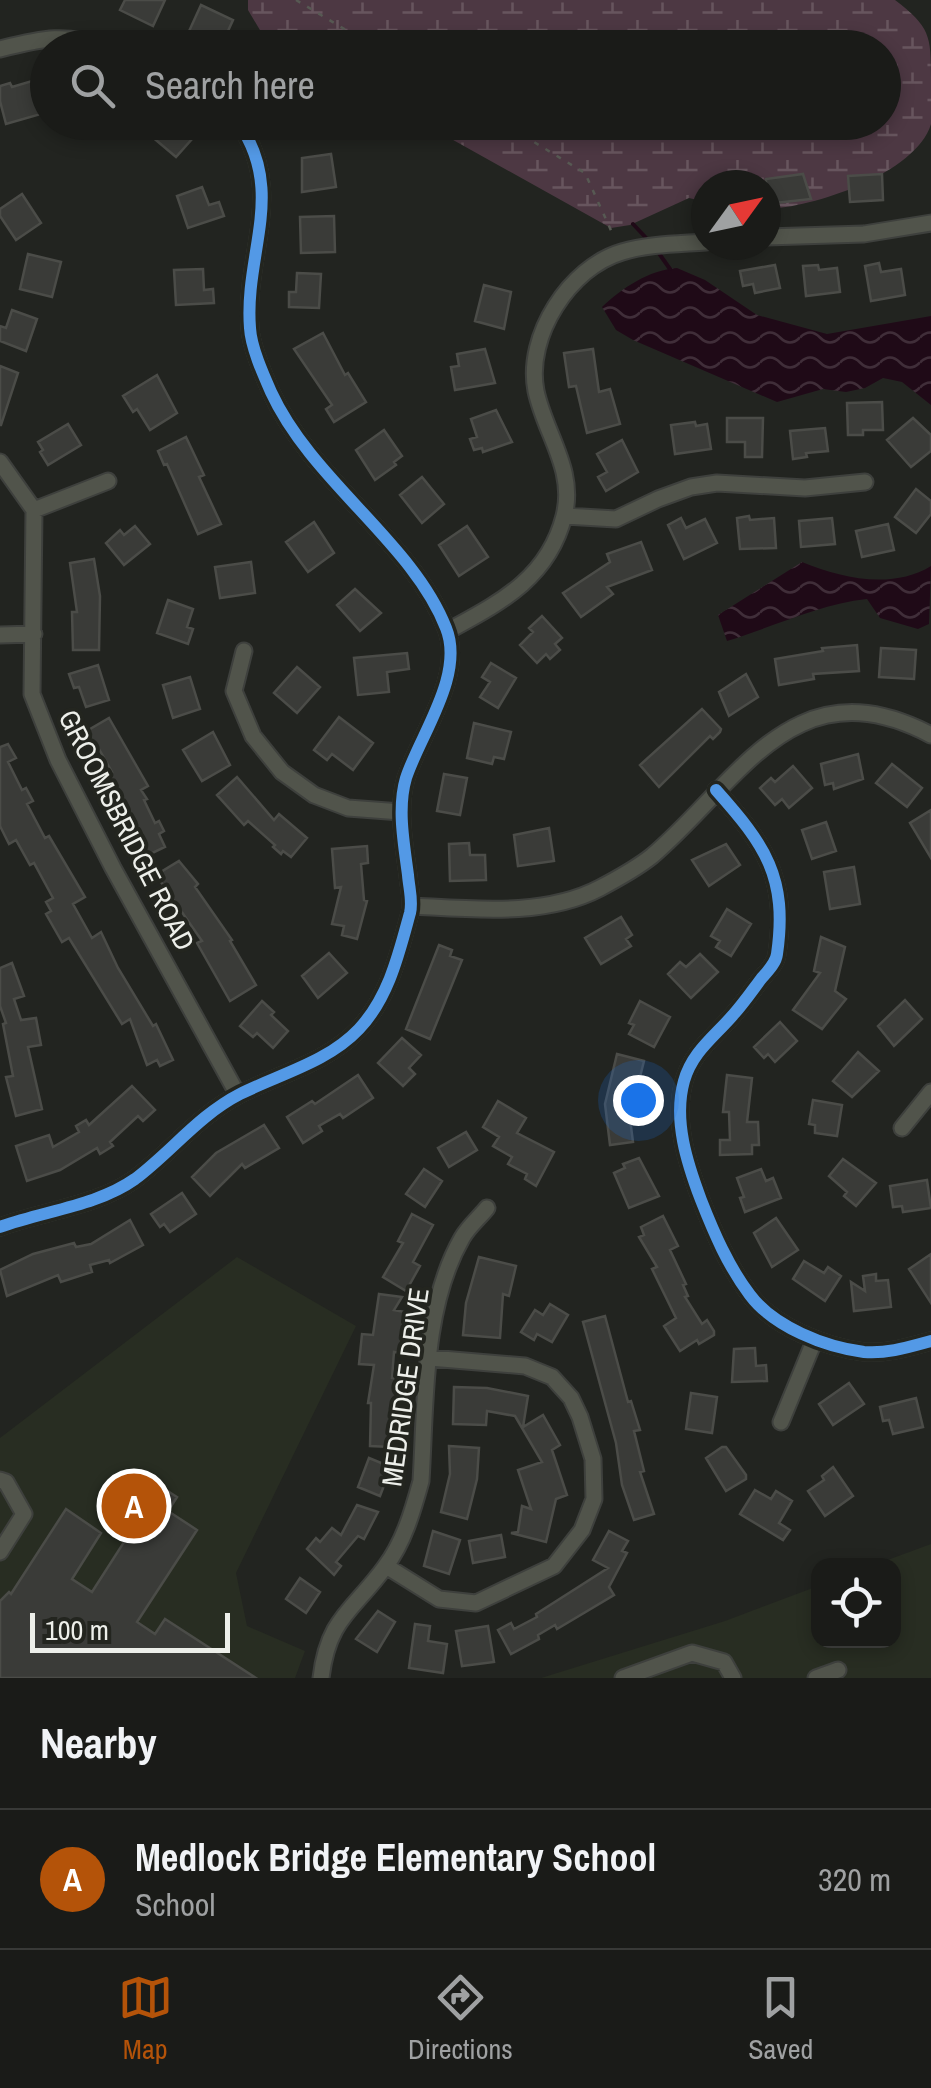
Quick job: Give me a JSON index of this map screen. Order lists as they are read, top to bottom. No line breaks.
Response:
{"streets":{"street":["GROOMSBRIDGE ROAD","MEDRIDGE DRIVE"]},"scale_bar":"100 m","north":"top right","page":{"search":"Search here","pins":"A","scale":"100 m","heading":"Nearby","list":[{"mark":"A","name":"Medlock Bridge Elementary School","note":"School","value":"320 m"}],"nav":["Map","Directions","Saved"]}}
